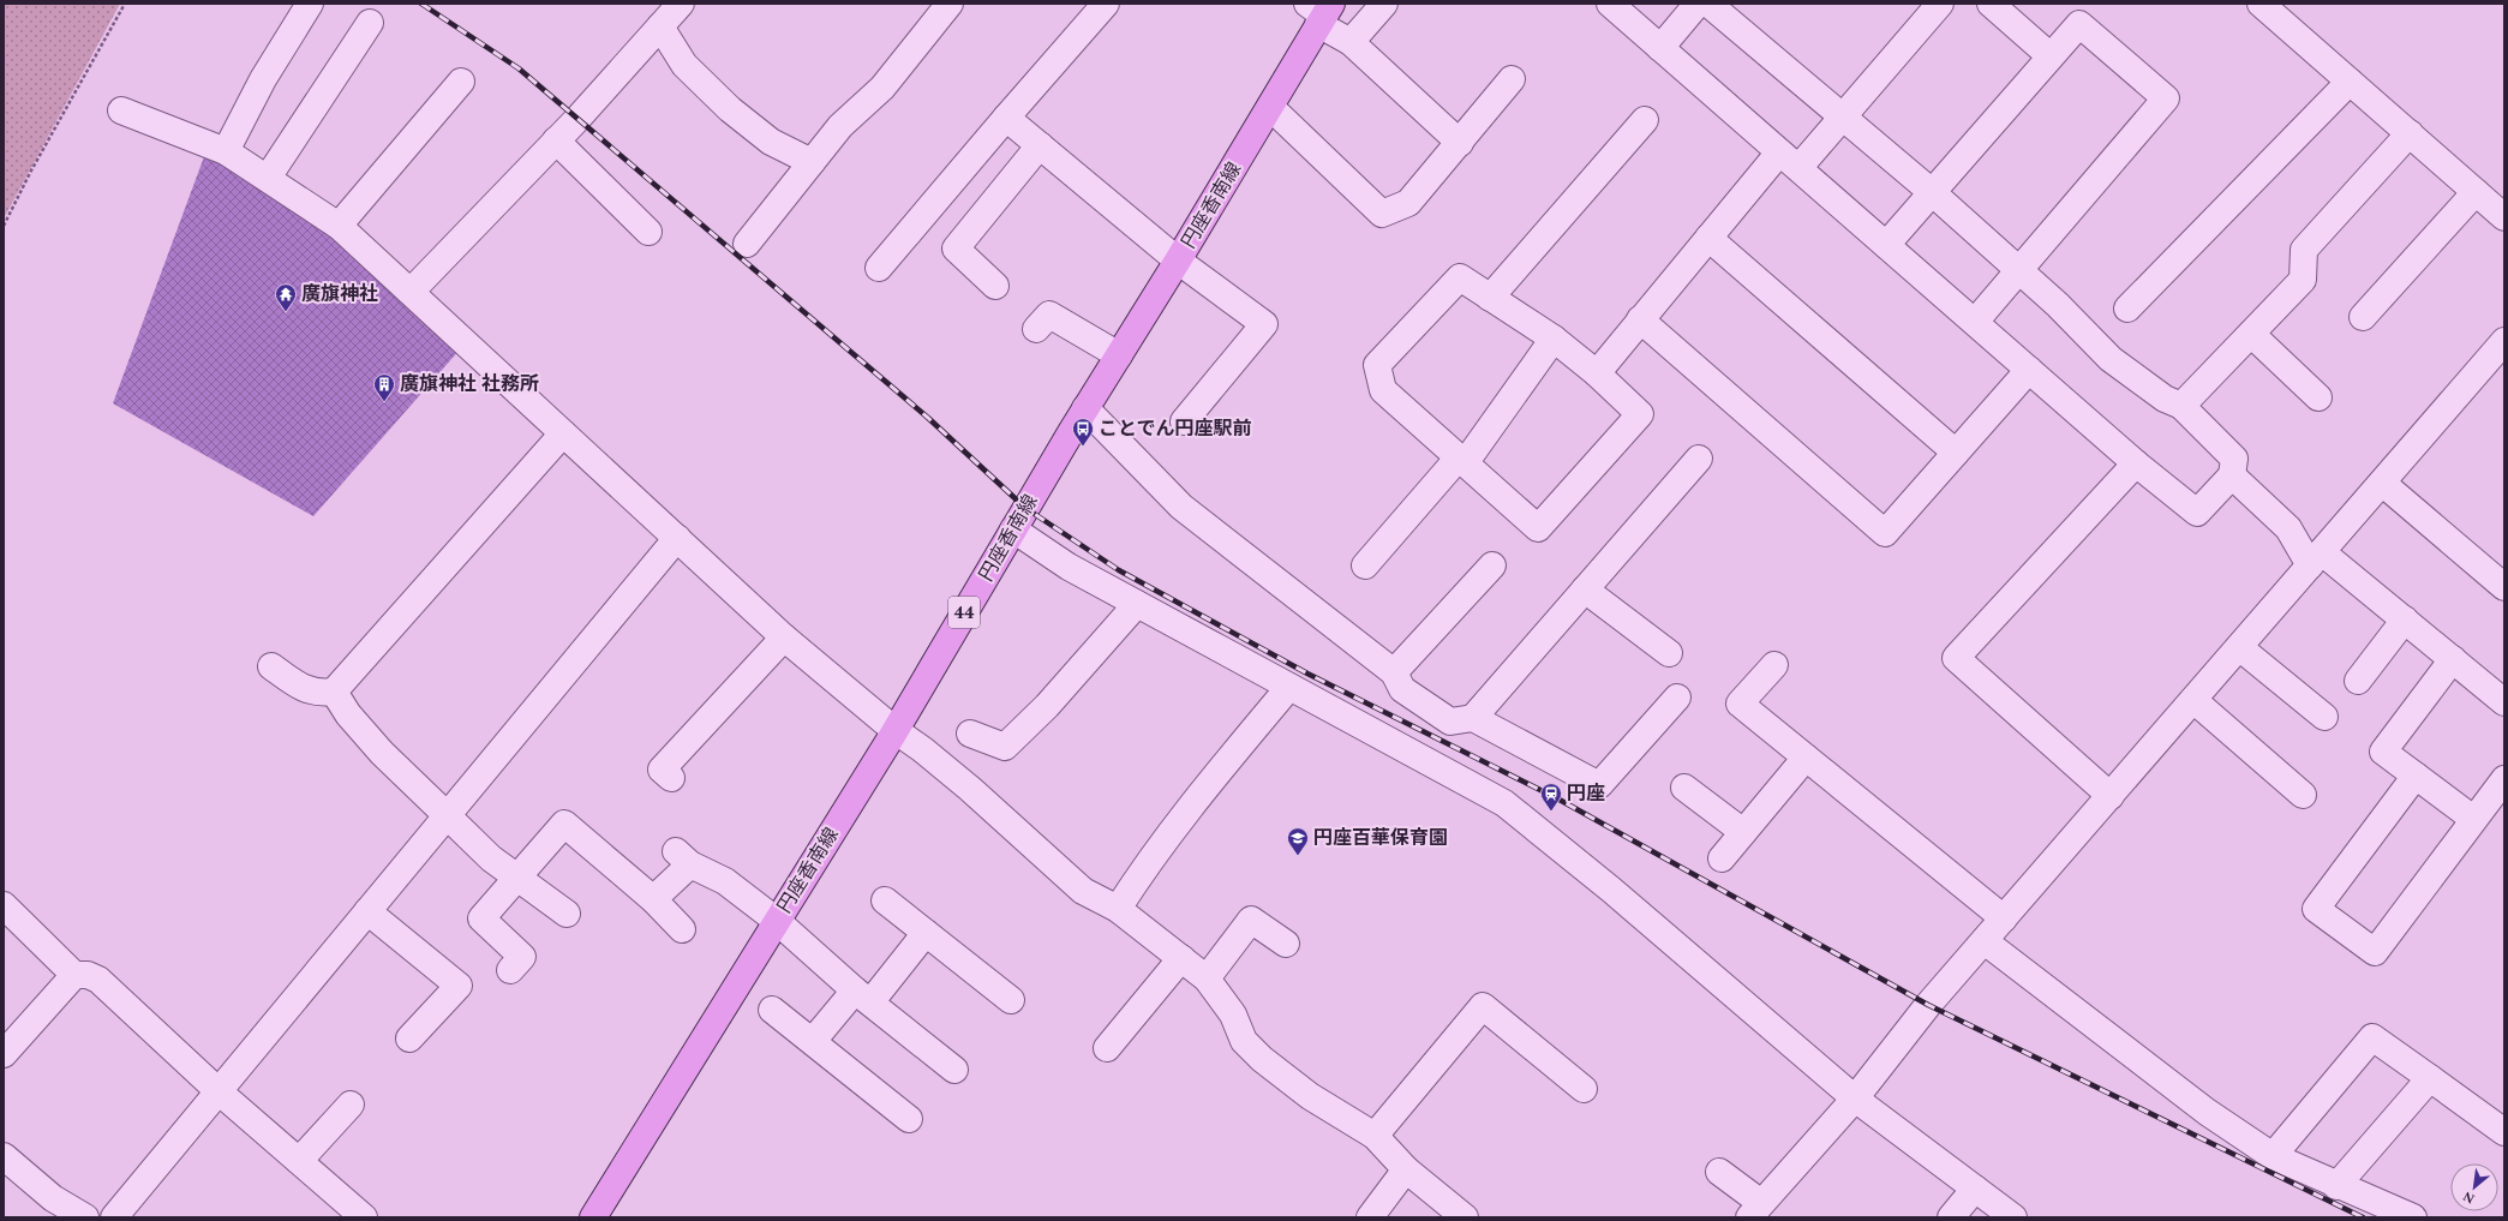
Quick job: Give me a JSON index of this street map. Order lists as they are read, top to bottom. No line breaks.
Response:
{"streets":{"main road":["円座香南線","44"]},"places":{"temple":["廣旗神社"],"building":["廣旗神社 社務所"],"bus stop":["ことでん円座駅前"],"station":["円座"],"school or university":["円座百華保育園"]},"north":"bottom left"}
